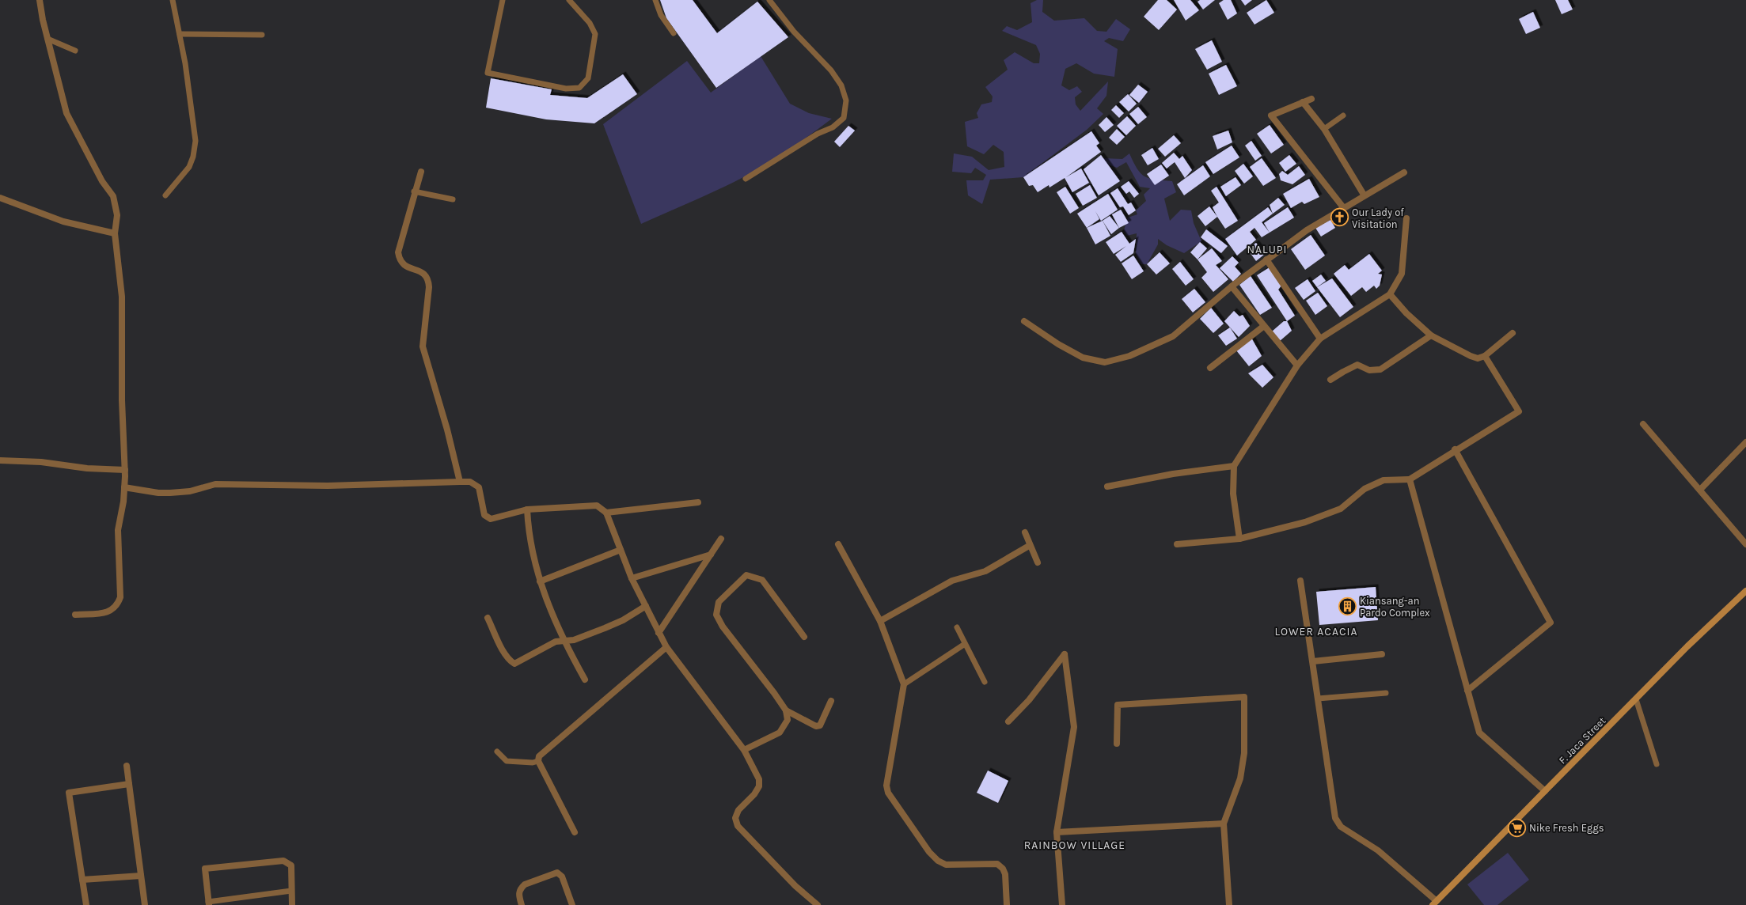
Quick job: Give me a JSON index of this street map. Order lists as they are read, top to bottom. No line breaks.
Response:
{"streets":{"street":["F. Jaca Street"]},"districts":["NALUPI","LOWER ACACIA","RAINBOW VILLAGE"],"places":{"church":["Our Lady of Visitation"],"building":["Kiansang-an Pardo Complex"],"supermarket":["Nike Fresh Eggs"]}}
